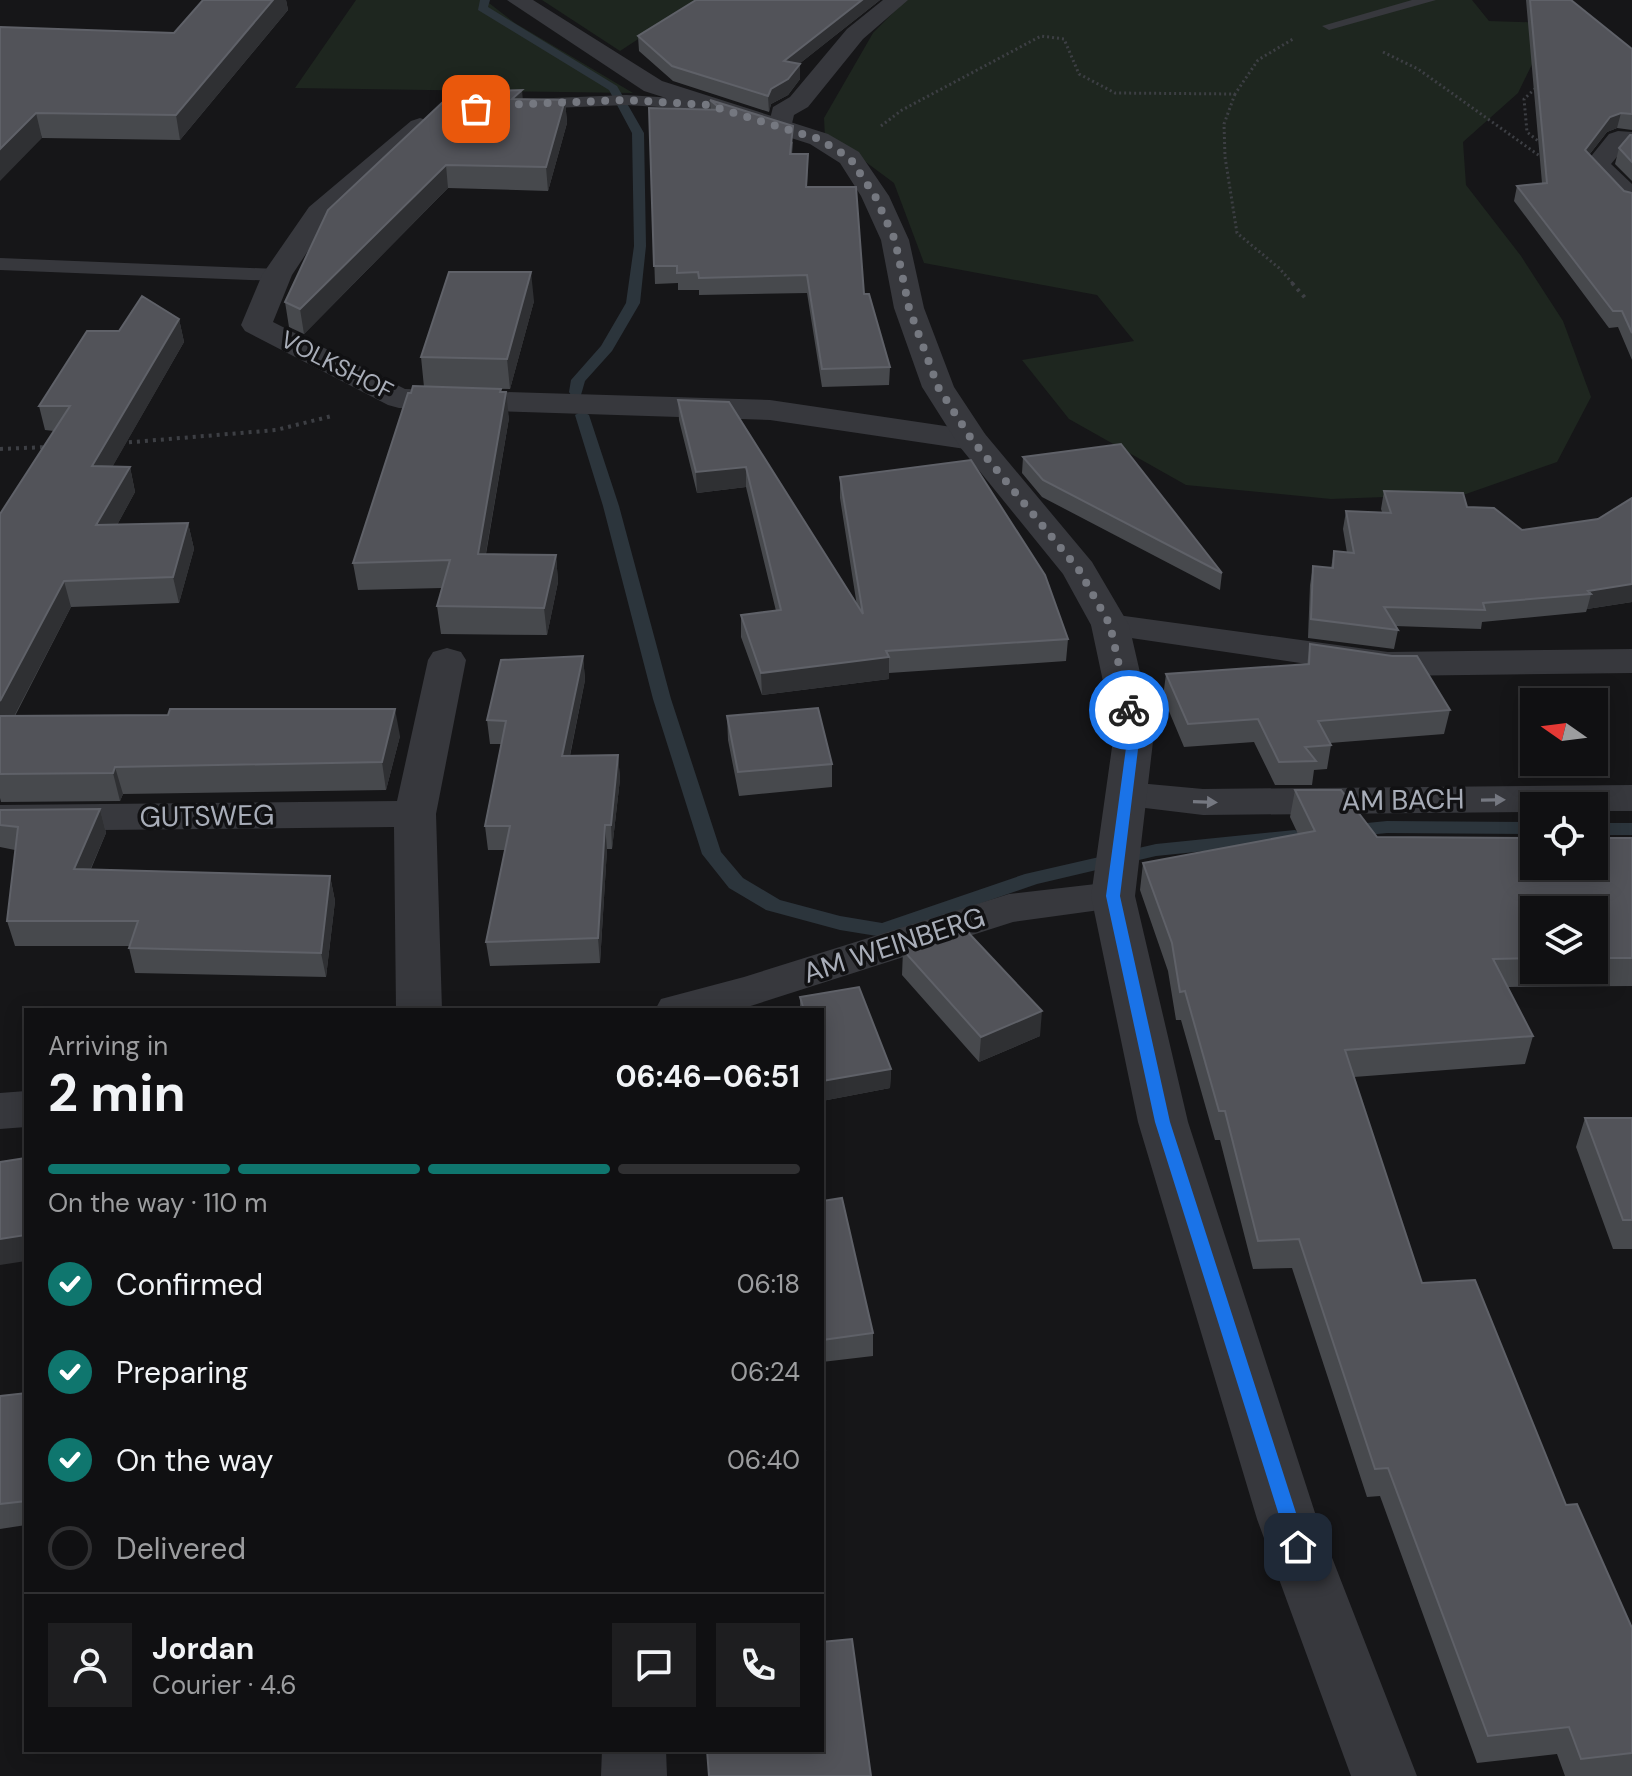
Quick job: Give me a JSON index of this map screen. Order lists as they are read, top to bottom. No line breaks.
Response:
{"streets":{"street":["VOLKSHOF","AM BACH","GUTSWEG","AM WEINBERG"]},"north":"left","page":{"heading":["2 min","Arriving in","06:46–06:51"],"panel":["Jordan","Courier · 4.6"],"bar":"On the way · 110 m","list":[["Confirmed","06:18"],["Preparing","06:24"],["On the way","06:40"],"Delivered"]}}
